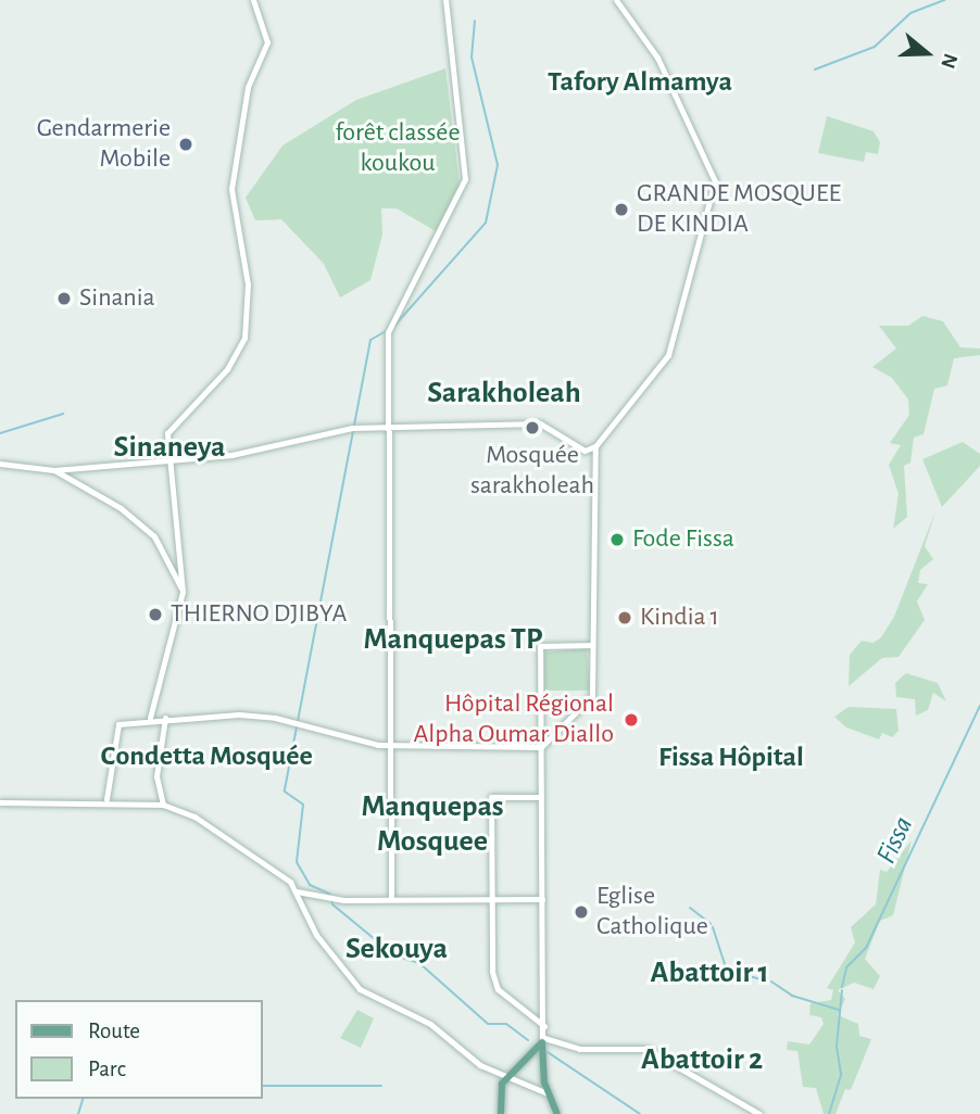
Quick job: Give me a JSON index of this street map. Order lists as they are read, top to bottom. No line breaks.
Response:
{"districts":["Tafory Almamya","Sarakholeah","Sinaneya","Manquepas TP","Сondetta Mosquée","Fissa Hôpital","Manquepas Mosquee","Sekouya","Abattoir 1","Abattoir 2"],"water":["Fissa"],"parks":["forêt classée koukou"],"places":["Gendarmerie Mobile","GRANDE MOSQUEE DE KINDIA","Sinania","Mosquée sarakholeah","Fode Fissa","THIERNO DJIBYA","Kindia 1","Hôpital Régional Alpha Oumar Diallo","Eglise Catholique"],"legend":["Route","Parc"],"north":"right"}
